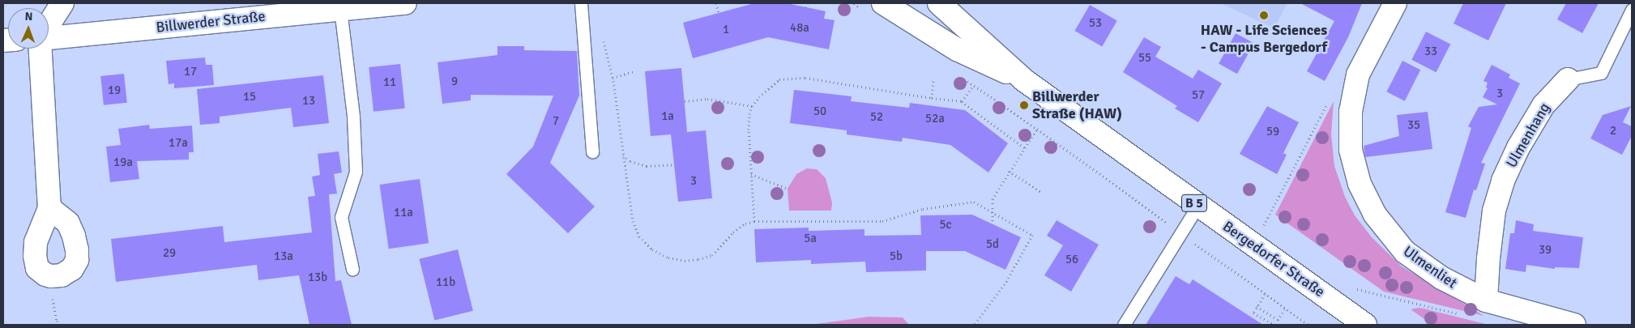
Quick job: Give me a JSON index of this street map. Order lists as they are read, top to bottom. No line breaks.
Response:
{"streets":{"street":["Billwerder Straße","Ulmenhang","B 5","Bergedorfer Straße","Ulmenliet"]},"crossings":[["Ulmenhang","Ulmenliet"]],"places":["HAW - Life Sciences - Campus Bergedorf","Billwerder Straße (HAW)"],"house_numbers":["53","48a","1","33","55","17","9","11","19","3","57","15","13","50","1a","52","52a","7","35","2","59","17a","19a","3","11a","5c","5a","5d","39","29","13a","5b","56","13b","11b"],"north":"top"}
